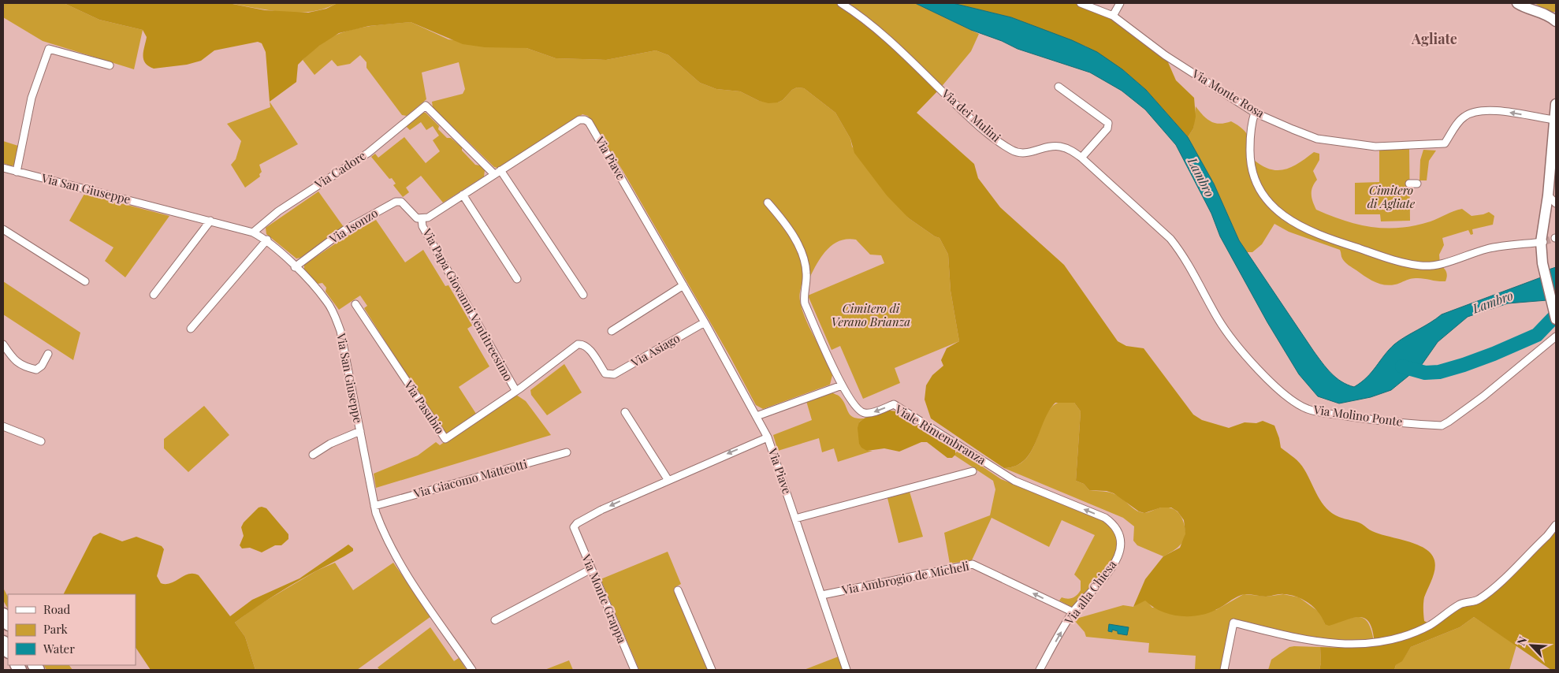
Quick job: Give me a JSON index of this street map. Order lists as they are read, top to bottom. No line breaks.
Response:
{"streets":{"street":["Via Monte Rosa","Via dei Mulini","Via Piave","Via Cadore","Via San Giuseppe","Via Isonzo","Via Papa Giovanni Ventitreesimo","Via Asiago","Via Pasubio","Via Molino Ponte","Viale Rimembranza","Via Giacomo Matteotti","Via Ambrogio de Micheli","Via alla Chiesa","Via Monte Grappa"]},"crossings":[["Via dei Mulini","Via Molino Ponte"],["Via Piave","Via Cadore"],["Via Piave","Via Isonzo"],["Via Piave","Via Papa Giovanni Ventitreesimo"],["Via Piave","Via Asiago"],["Via Piave","Via Ambrogio de Micheli"],["Via Cadore","Via San Giuseppe"],["Via San Giuseppe","Via Isonzo"],["Via San Giuseppe","Via Giacomo Matteotti"],["Via Isonzo","Via Papa Giovanni Ventitreesimo"],["Via Papa Giovanni Ventitreesimo","Via Asiago"],["Via Papa Giovanni Ventitreesimo","Via Pasubio"],["Via Asiago","Via Pasubio"],["Viale Rimembranza","Via alla Chiesa"],["Via Ambrogio de Micheli","Via alla Chiesa"]],"one_way":["Via Monte Rosa","Viale Rimembranza","Via Ambrogio de Micheli","Via alla Chiesa"],"districts":["Agliate"],"water":["Lambro"],"parks":["Cimitero di Agliate","Cimitero di Verano Brianza"],"legend":["Road","Park","Water"],"north":"top left"}
